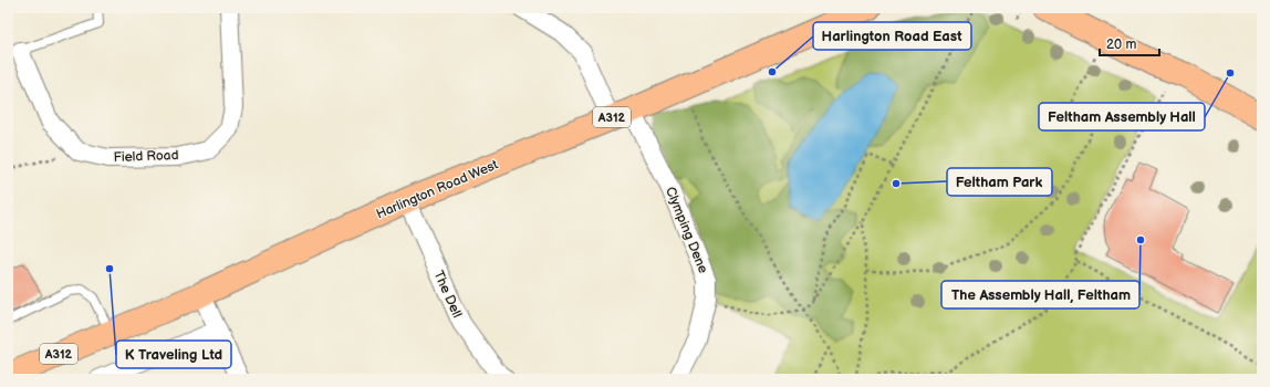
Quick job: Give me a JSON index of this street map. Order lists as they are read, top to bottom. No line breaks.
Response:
{"streets":{"main road":["A312","Harlington Road West"],"street":["Field Road","Clymping Dene","The Dell"]},"crossings":[["Harlington Road West","Clymping Dene"],["Harlington Road West","The Dell"]],"places":["Harlington Road East","Feltham Assembly Hall","Feltham Park","The Assembly Hall, Feltham","K Traveling Ltd"],"scale_bar":"20 m"}
